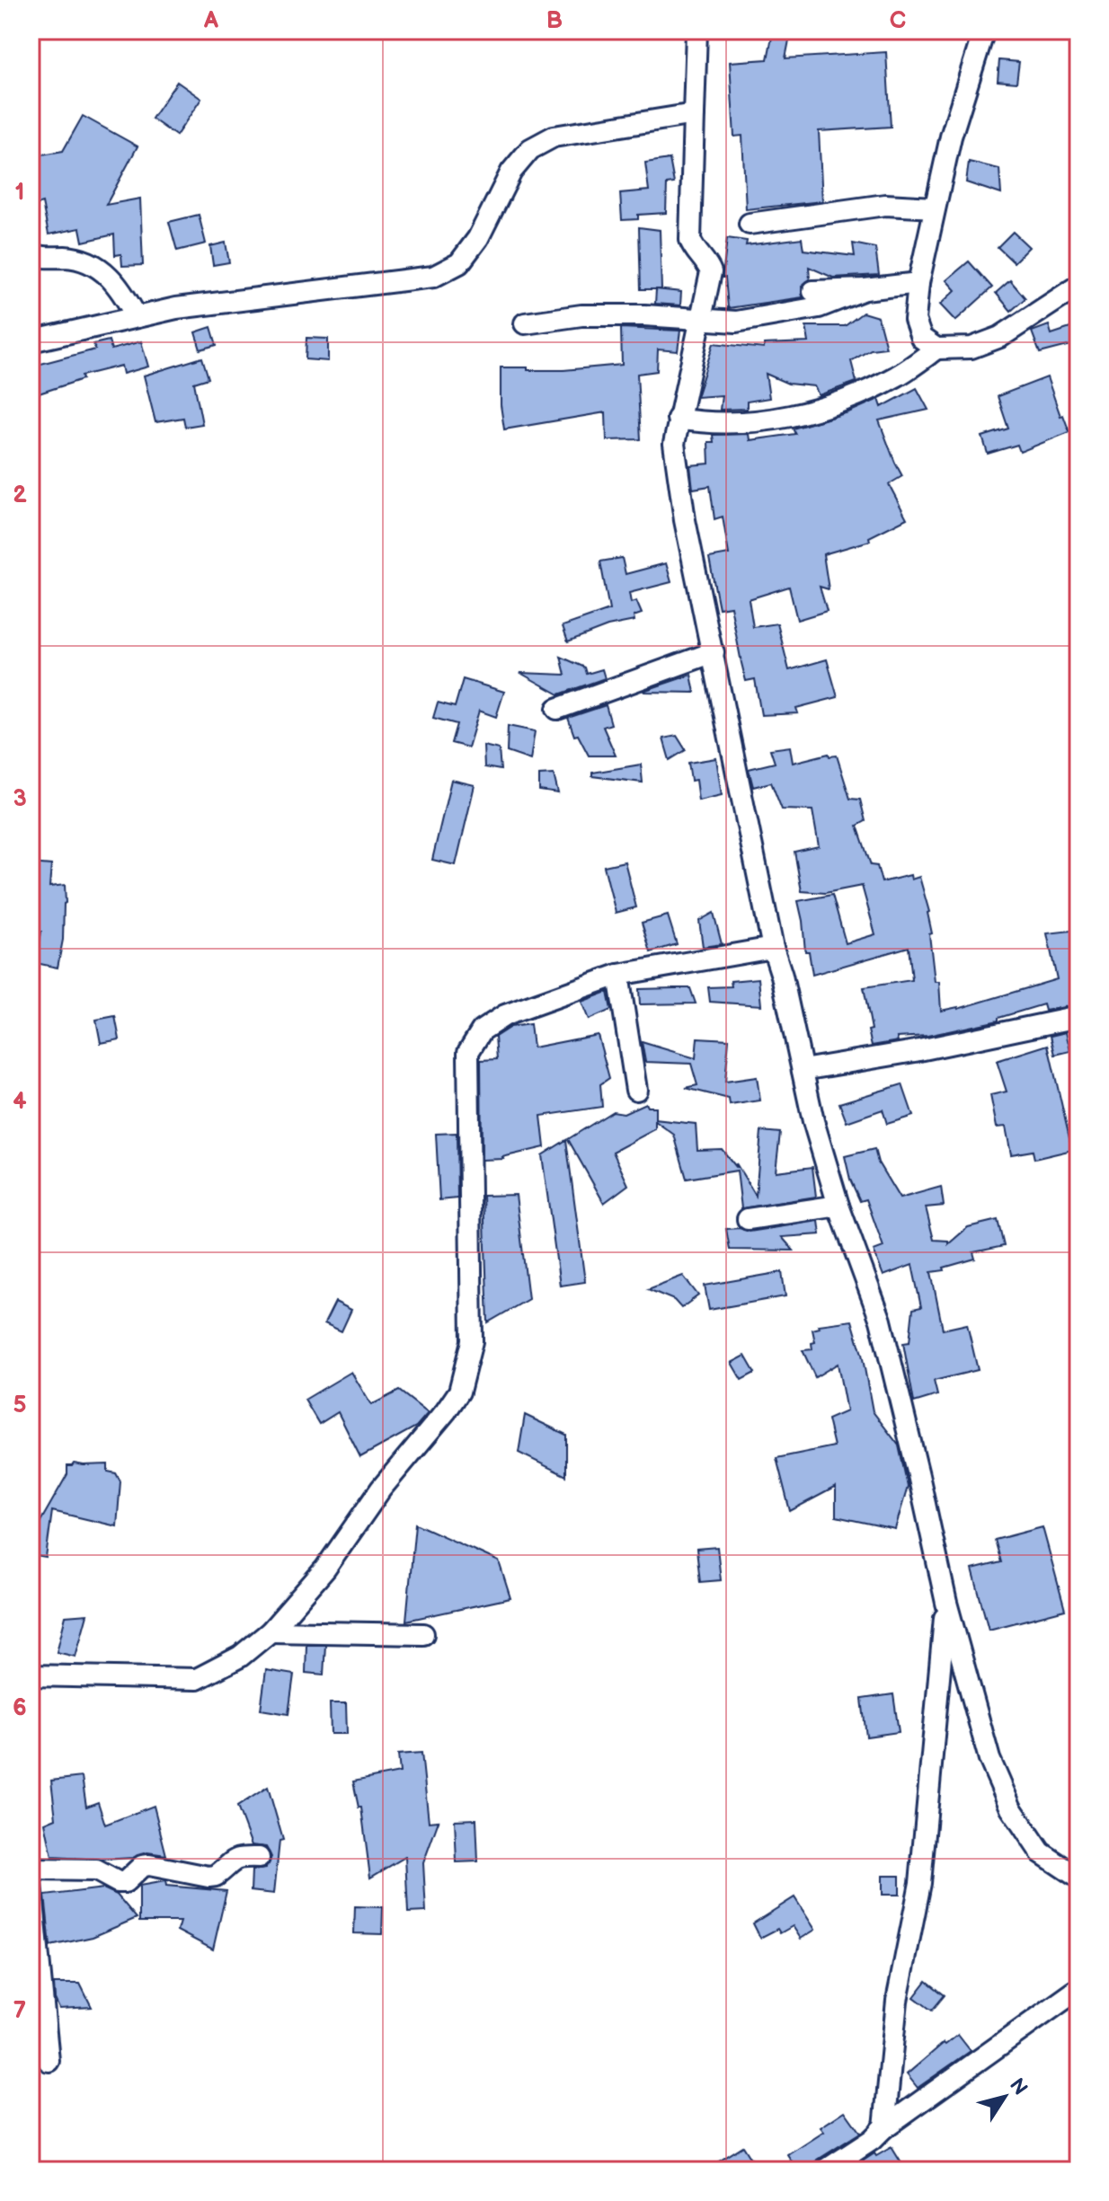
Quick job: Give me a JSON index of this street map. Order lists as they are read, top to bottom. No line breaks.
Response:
{"north":"top right","grid":{"columns":["A","B","C"],"rows":["1","2","3","4","5","6","7"]}}
